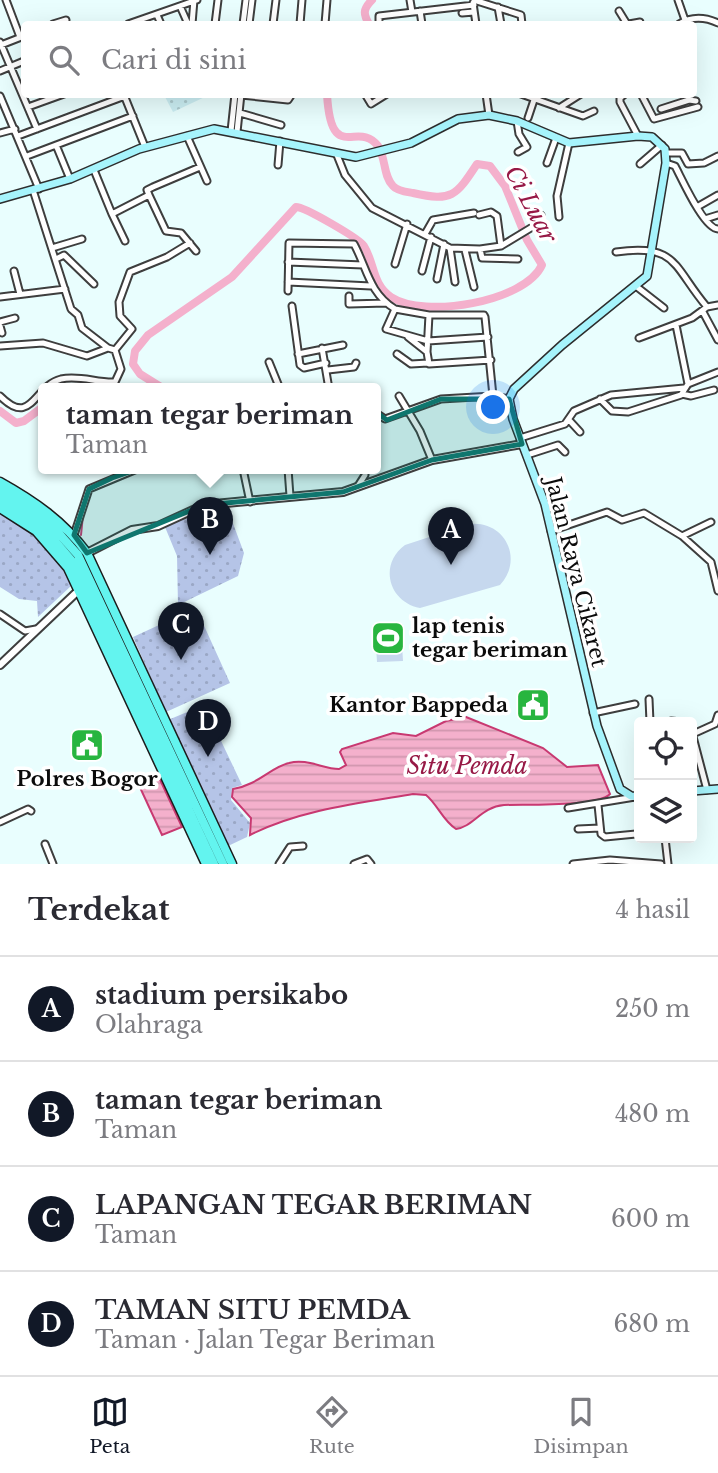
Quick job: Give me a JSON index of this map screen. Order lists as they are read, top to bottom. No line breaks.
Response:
{"streets":{"main road":["Jalan Raya Cikaret"]},"water":["Ci Luar","Situ Pemda"],"places":{"sports":["lap tenis tegar beriman"],"public building":["Kantor Bappeda","Polres Bogor"]},"page":{"search":"Cari di sini","popup":["taman tegar beriman","Taman"],"pins":["B","A","C","D"],"heading":["Terdekat","4 hasil"],"list":[{"mark":"A","name":"stadium persikabo","note":"Olahraga","value":"250 m"},{"mark":"B","name":"taman tegar beriman","note":"Taman","value":"480 m"},{"mark":"C","name":"LAPANGAN TEGAR BERIMAN","note":"Taman","value":"600 m"},{"mark":"D","name":"TAMAN SITU PEMDA","note":"Taman · Jalan Tegar Beriman","value":"680 m"}],"nav":["Peta","Rute","Disimpan"]}}
